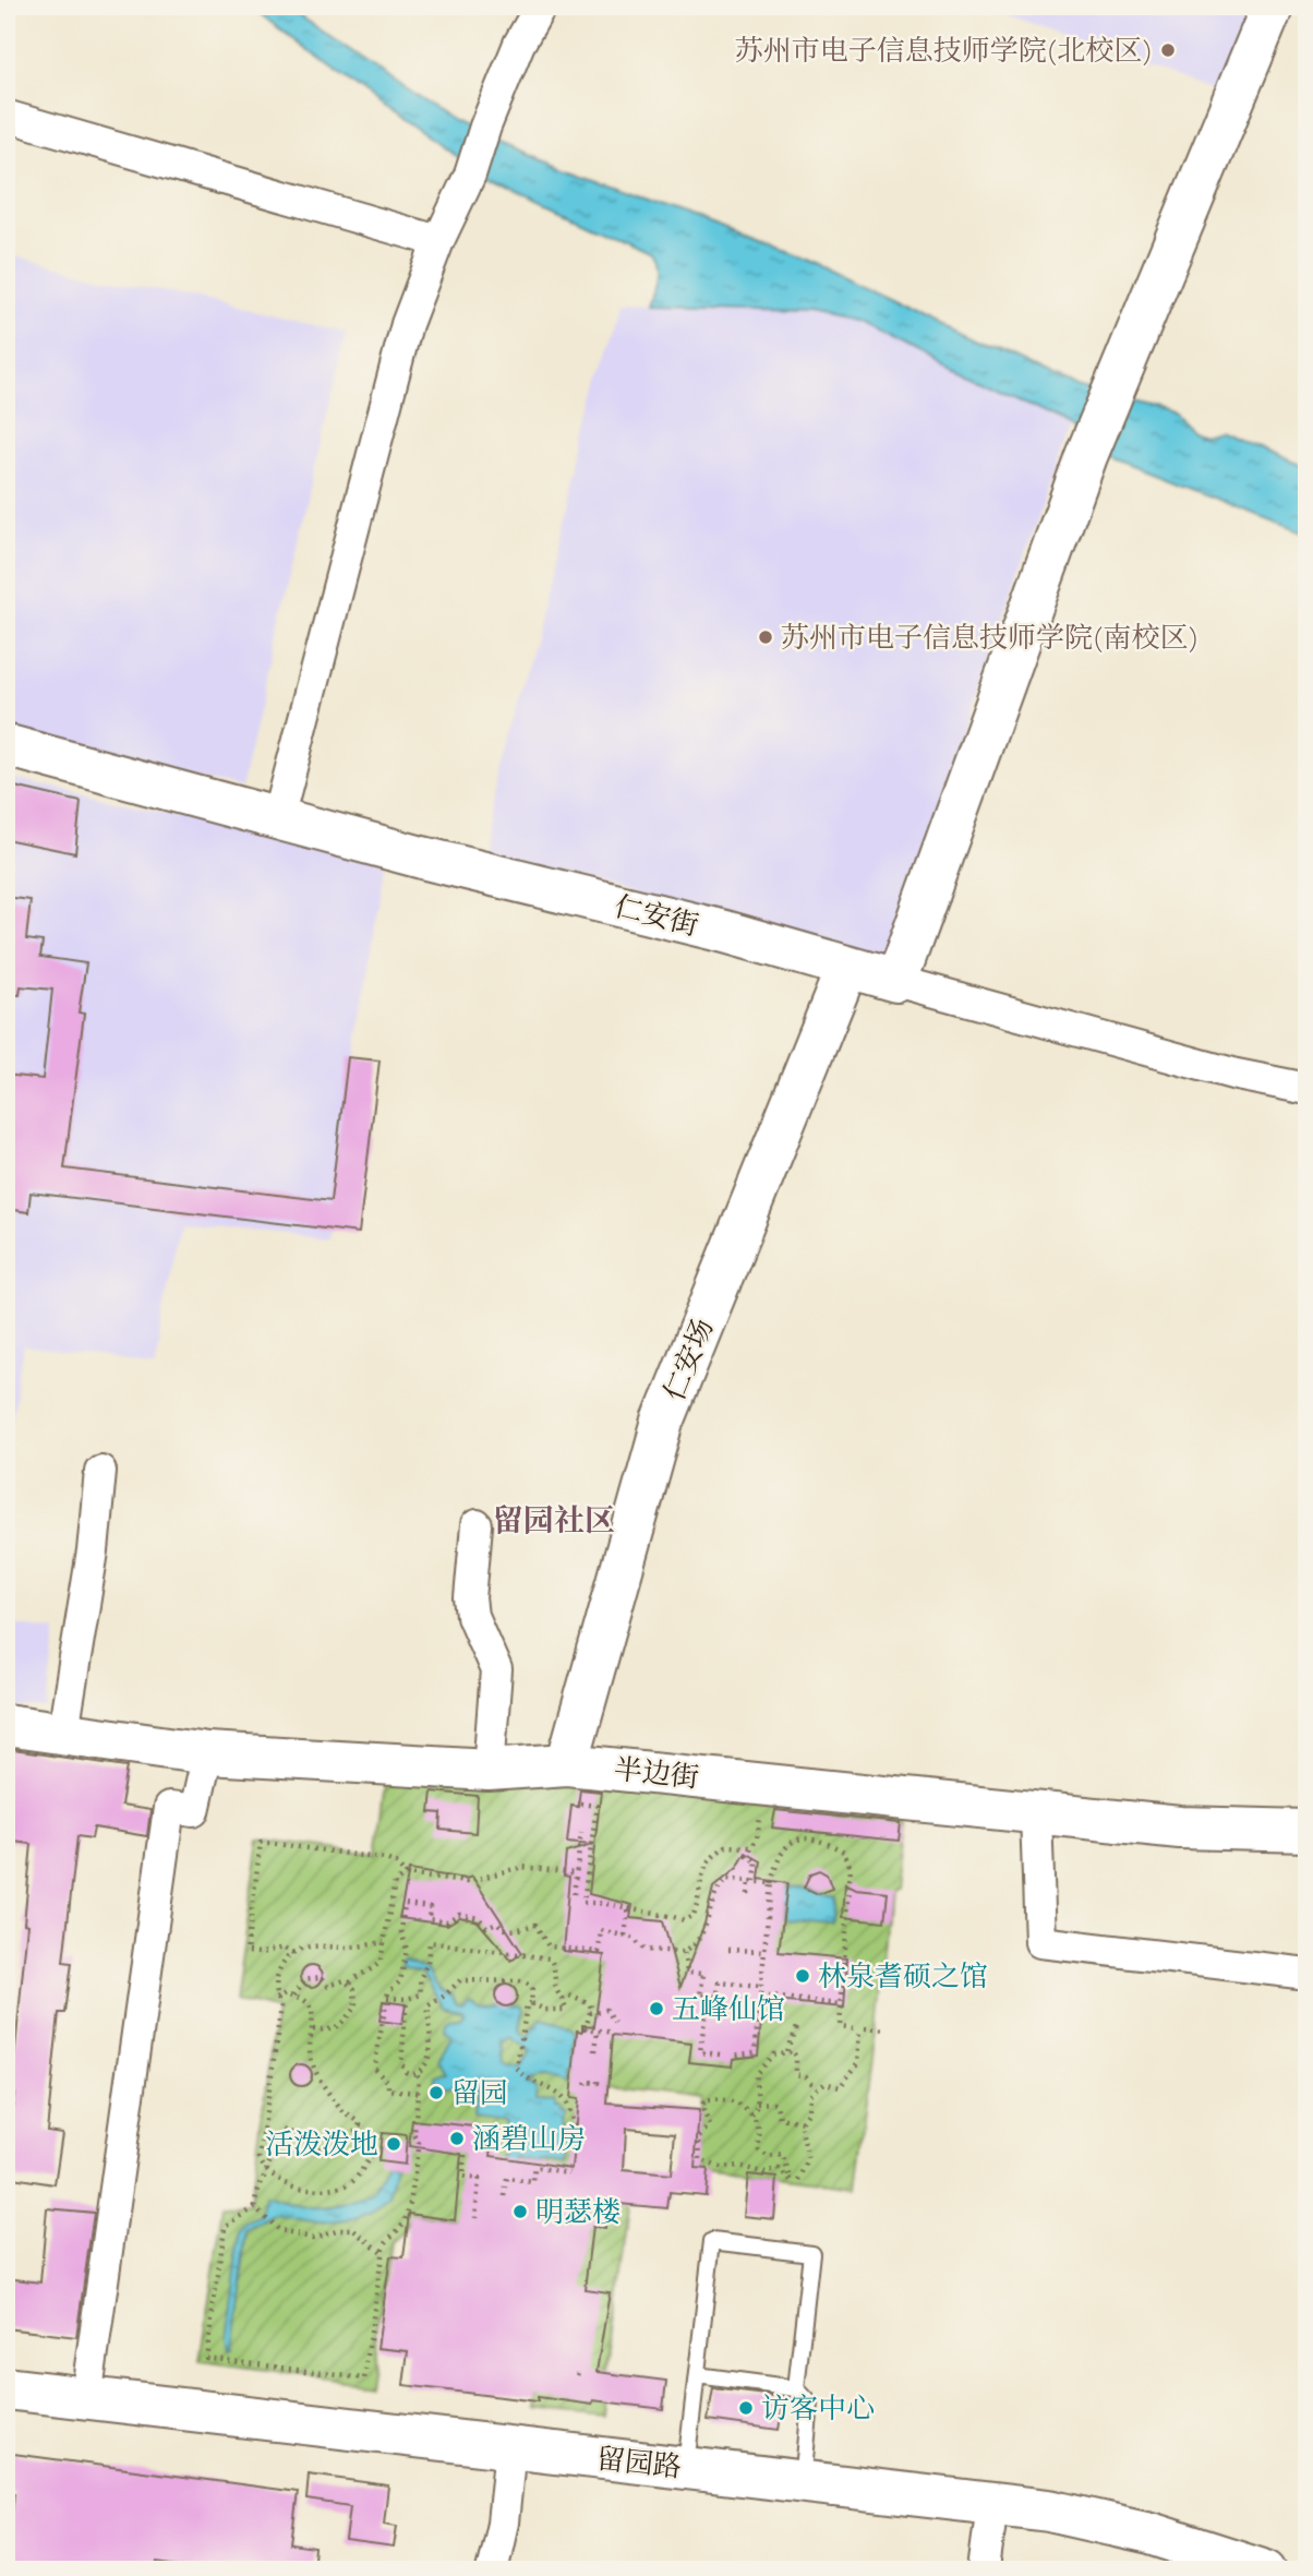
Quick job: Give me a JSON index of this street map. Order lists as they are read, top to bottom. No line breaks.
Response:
{"streets":{"street":["仁安街","仁安场","半边街","留园路"]},"crossings":[["仁安街","仁安场"],["仁安场","半边街"]],"districts":["留园社区"],"places":["苏州市电子信息技师学院(北校区)","苏州市电子信息技师学院(南校区)","林泉耆硕之馆","五峰仙馆","留园","涵碧山房","活泼泼地","明瑟楼","访客中心"]}
